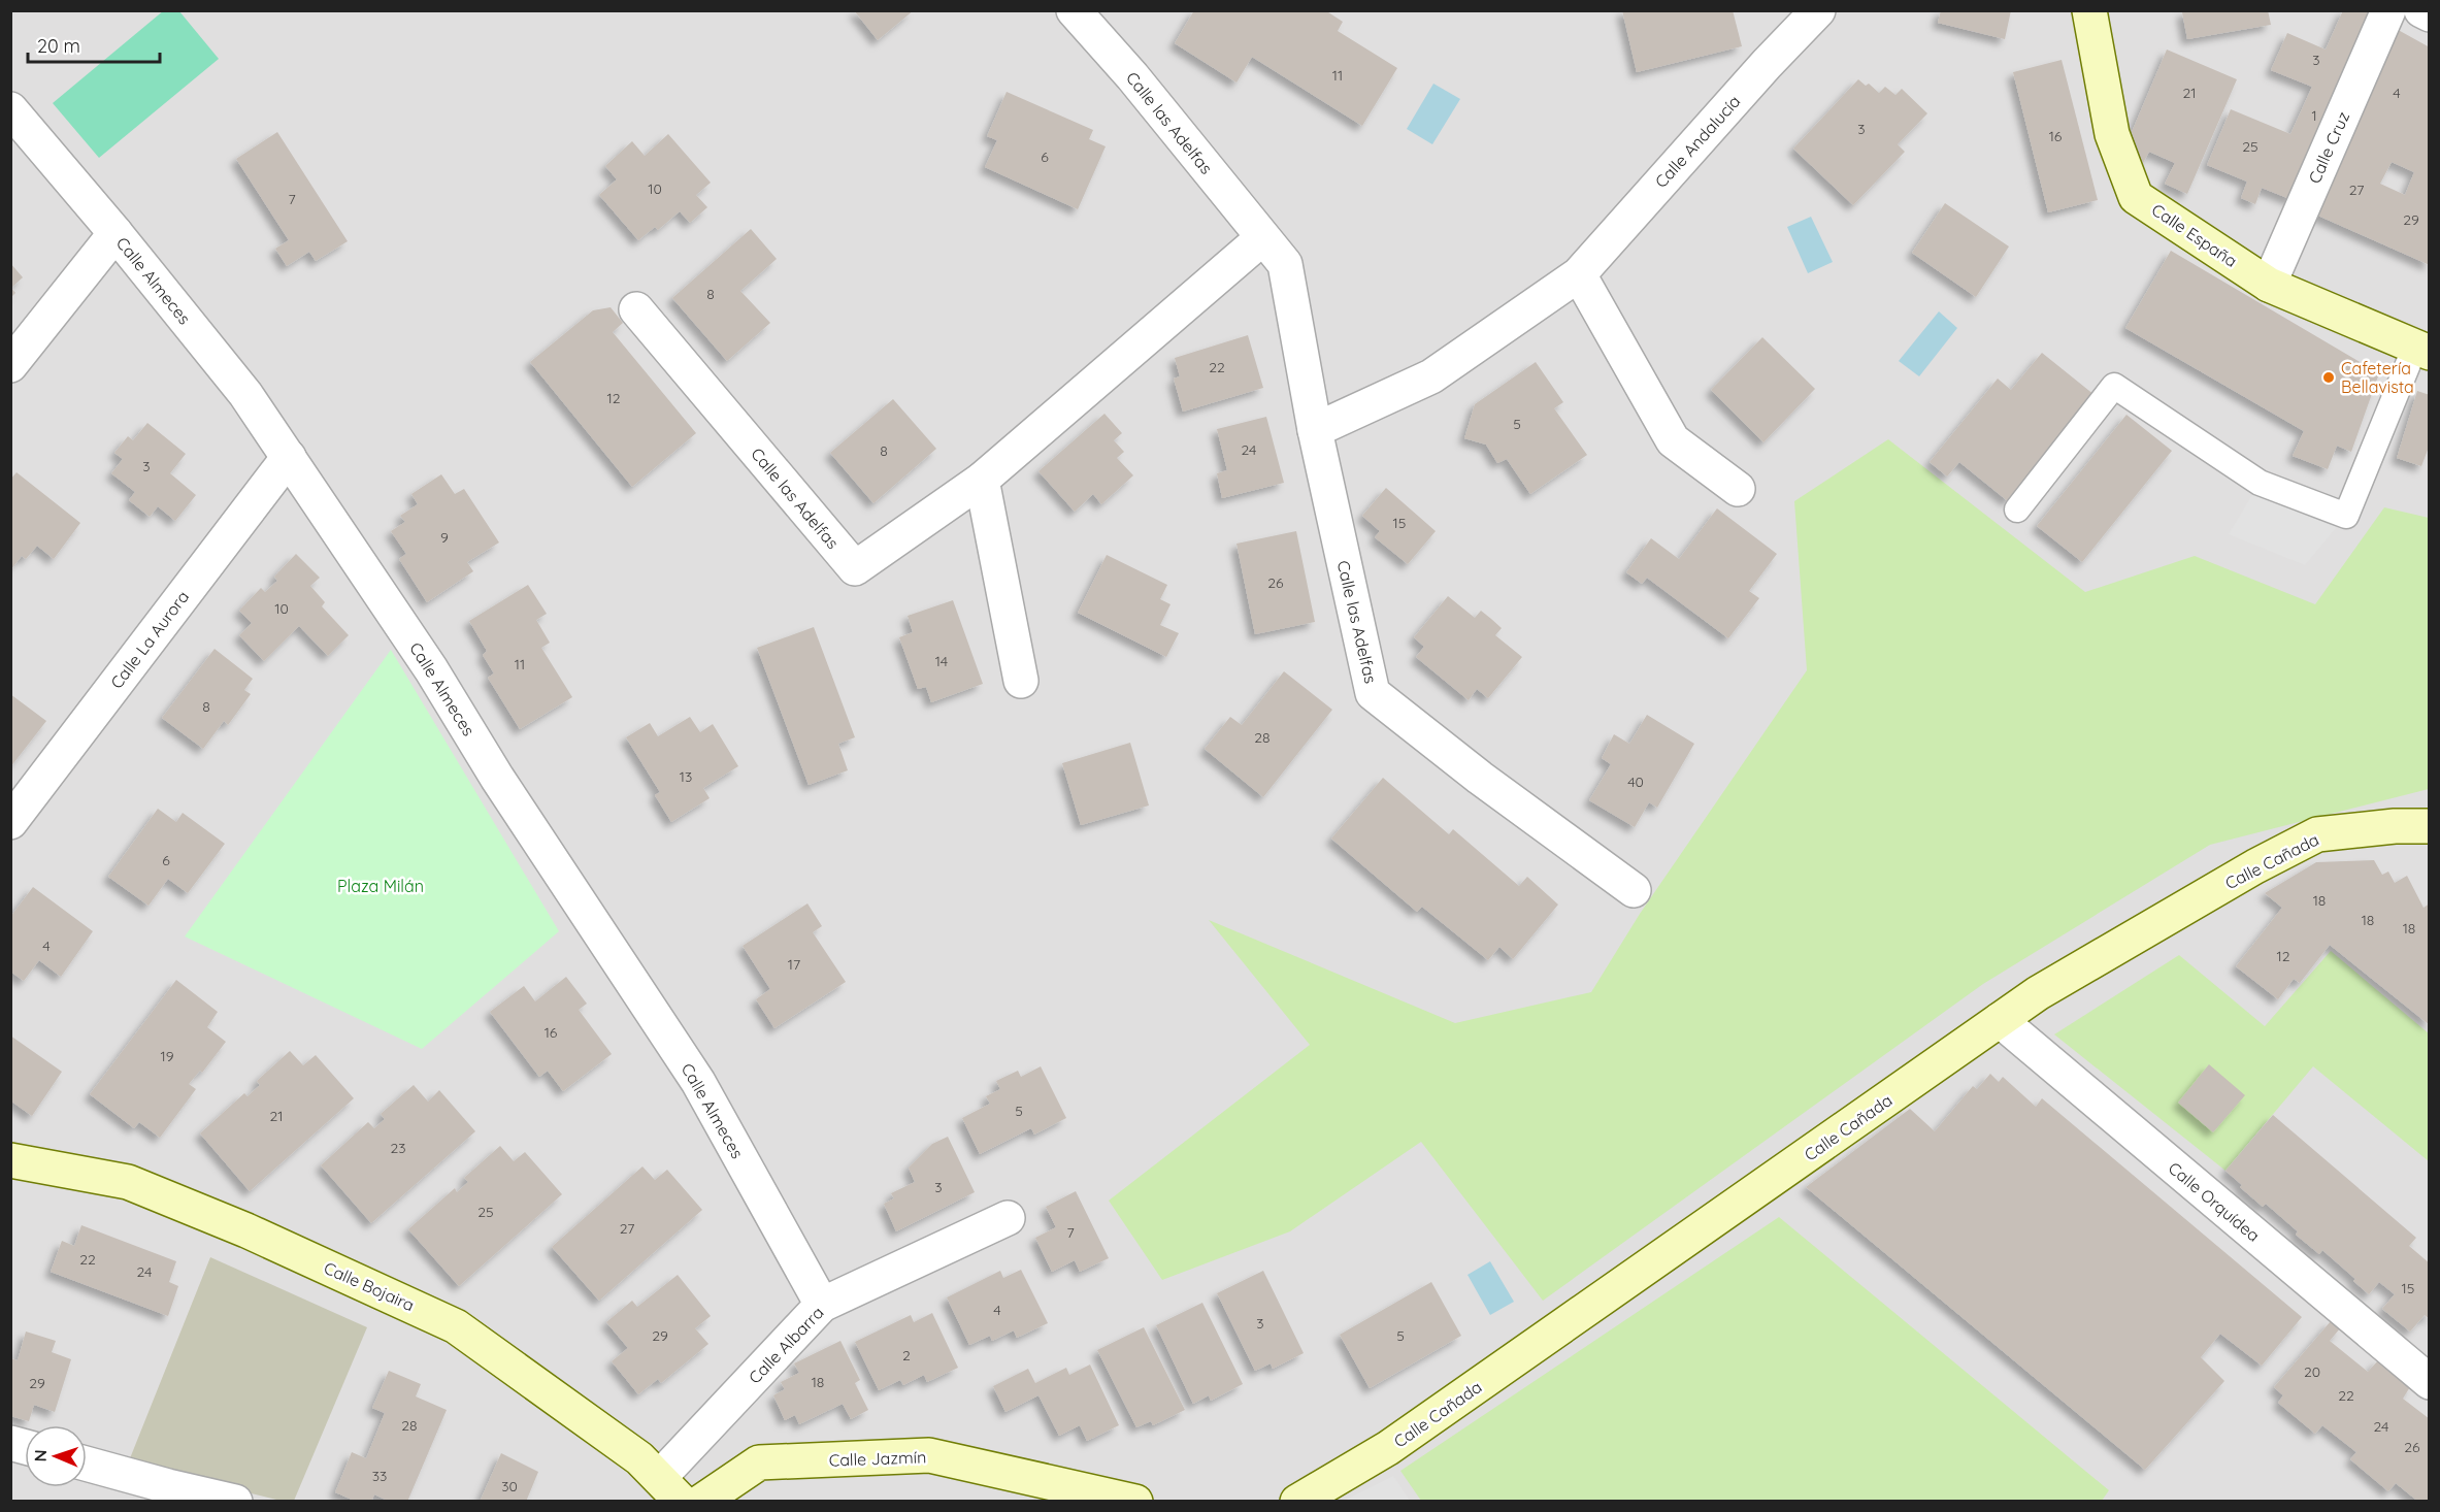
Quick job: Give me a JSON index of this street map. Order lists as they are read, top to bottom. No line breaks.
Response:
{"streets":{"street":["Calle las Adelfas","Calle Andalucía","Calle Cruz","Calle España","Calle Almeces","Calle La Aurora","Calle Cañada","Calle Orquídea","Calle Bojaira","Calle Albarra","Calle Jazmín"]},"crossings":[["Calle las Adelfas","Calle Andalucía"],["Calle Cruz","Calle España"],["Calle Almeces","Calle La Aurora"],["Calle Almeces","Calle Albarra"],["Calle Cañada","Calle Orquídea"],["Calle Bojaira","Calle Albarra"]],"parks":["Plaza Milán"],"places":["Cafetería Bellavista"],"house_numbers":["3","11","21","4","1","3","16","25","6","10","27","7","29","8","22","12","5","24","8","3","15","9","26","10","14","11","8","28","13","40","6","18","18","18","4","12","17","16","19","5","21","23","3","25","27","7","22","24","15","4","3","29","5","2","20","18","29","22","28","24","26","33","30"],"scale_bar":"20 m","north":"left"}
